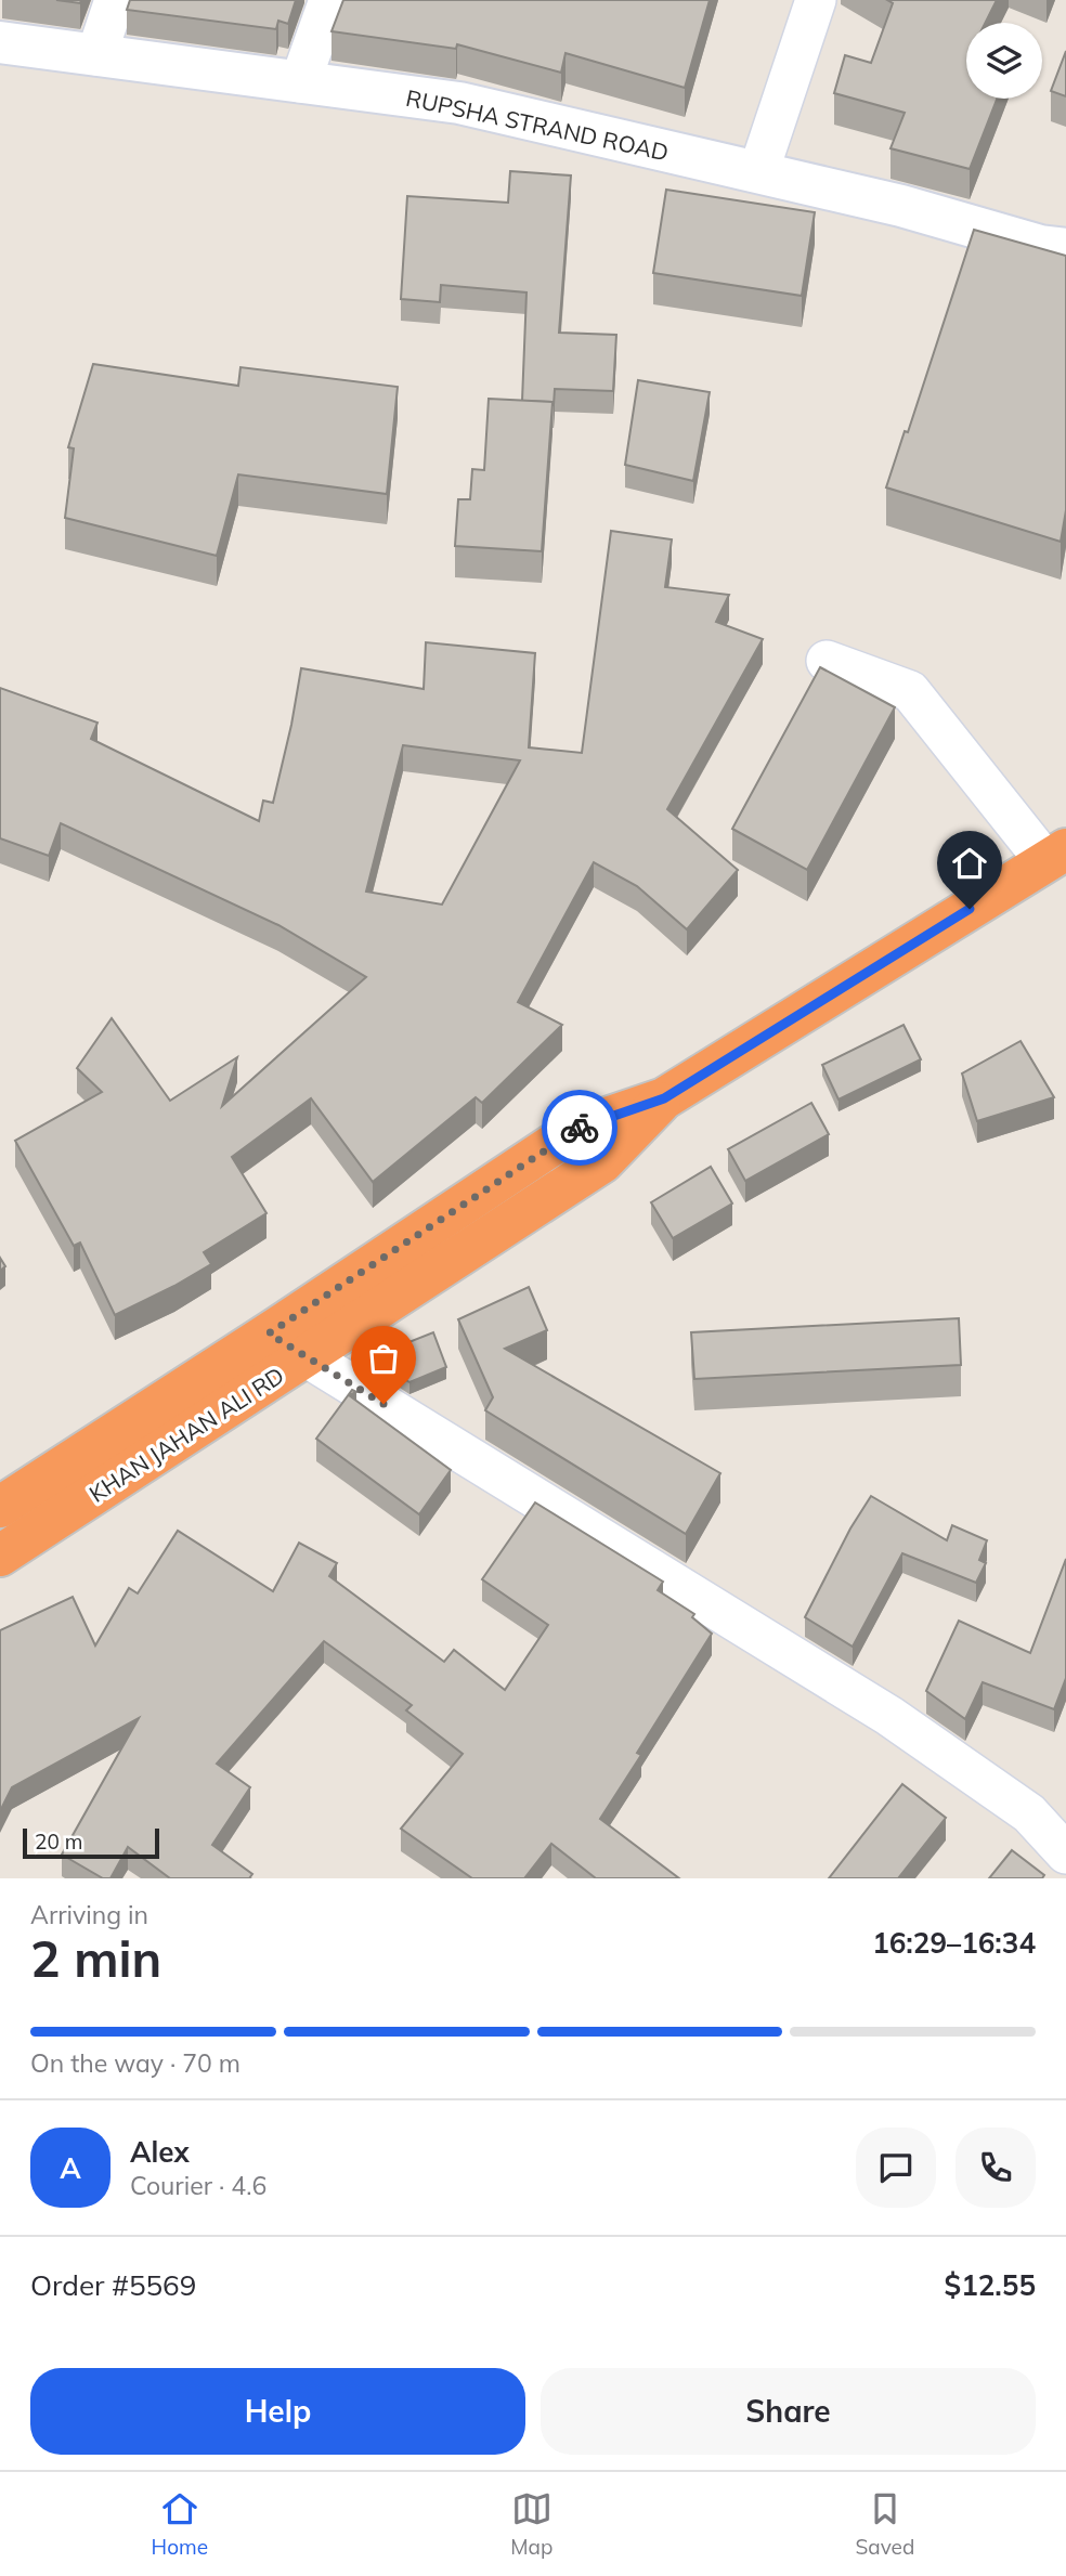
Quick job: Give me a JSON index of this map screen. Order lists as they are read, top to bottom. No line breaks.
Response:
{"streets":{"highway":["KHAN JAHAN ALI RD"],"street":["RUPSHA STRAND ROAD"]},"scale_bar":"20 m","page":{"scale":"20 m","heading":["2 min","Arriving in","16:29–16:34"],"panel":["Alex","Courier · 4.6","Order #5569","$12.55"],"bar":"On the way · 70 m","round":"A","buttons":["Help","Share"],"tabs":["Home","Map","Saved"]}}
